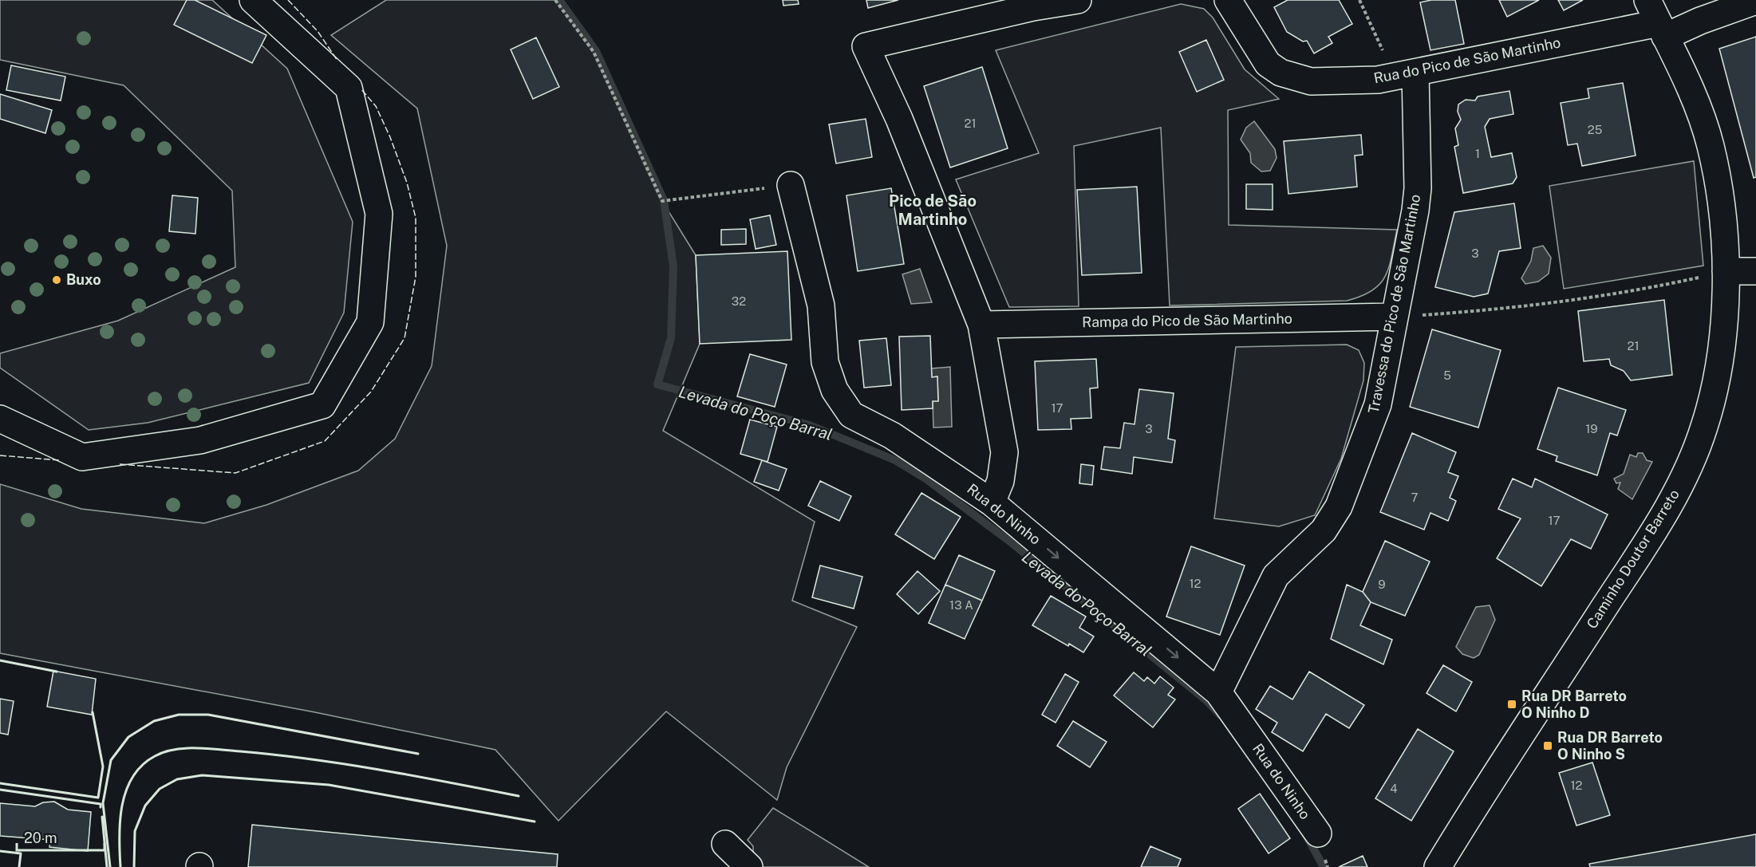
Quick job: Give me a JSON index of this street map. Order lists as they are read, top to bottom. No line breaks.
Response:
{"streets":{"street":["Rua do Pico de São Martinho","Travessa do Pico de São Martinho","Rampa do Pico de São Martinho","Rua do Ninho","Caminho Doutor Barreto"]},"crossings":[["Rua do Pico de São Martinho","Travessa do Pico de São Martinho"],["Rua do Pico de São Martinho","Caminho Doutor Barreto"],["Travessa do Pico de São Martinho","Rampa do Pico de São Martinho"],["Travessa do Pico de São Martinho","Rua do Ninho"]],"districts":["Pico de São Martinho"],"water":["Levada do Poço Barral"],"places":{"other":["Buxo"],"transit":["Rua DR Barreto O Ninho D","Rua DR Barreto O Ninho S"]},"house_numbers":["21","25","1","3","32","21","5","17","3","19","7","17","12","9","13 A","12","4"],"scale_bar":"20 m"}
